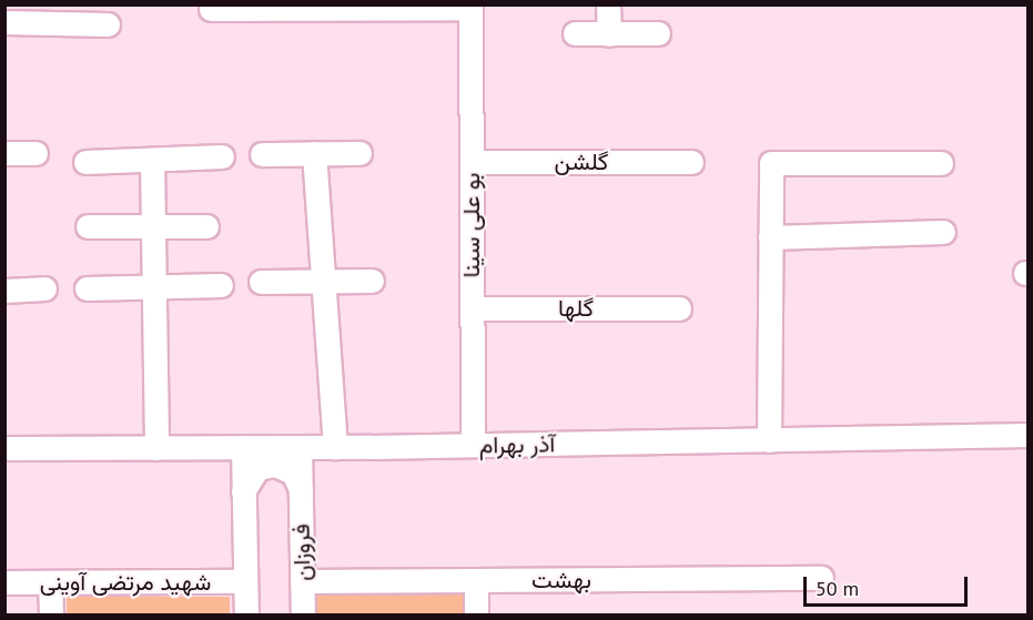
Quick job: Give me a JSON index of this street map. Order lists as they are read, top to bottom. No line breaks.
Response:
{"streets":{"street":["گلشن","بو علی سینا","گلها","آذر بهرام","فروزان","بهشت","شهید مرتضی آوینی"]},"crossings":[["گلشن","بو علی سینا"],["بو علی سینا","گلها"],["بو علی سینا","آذر بهرام"],["آذر بهرام","فروزان"],["فروزان","بهشت"]],"scale_bar":"50 m"}
